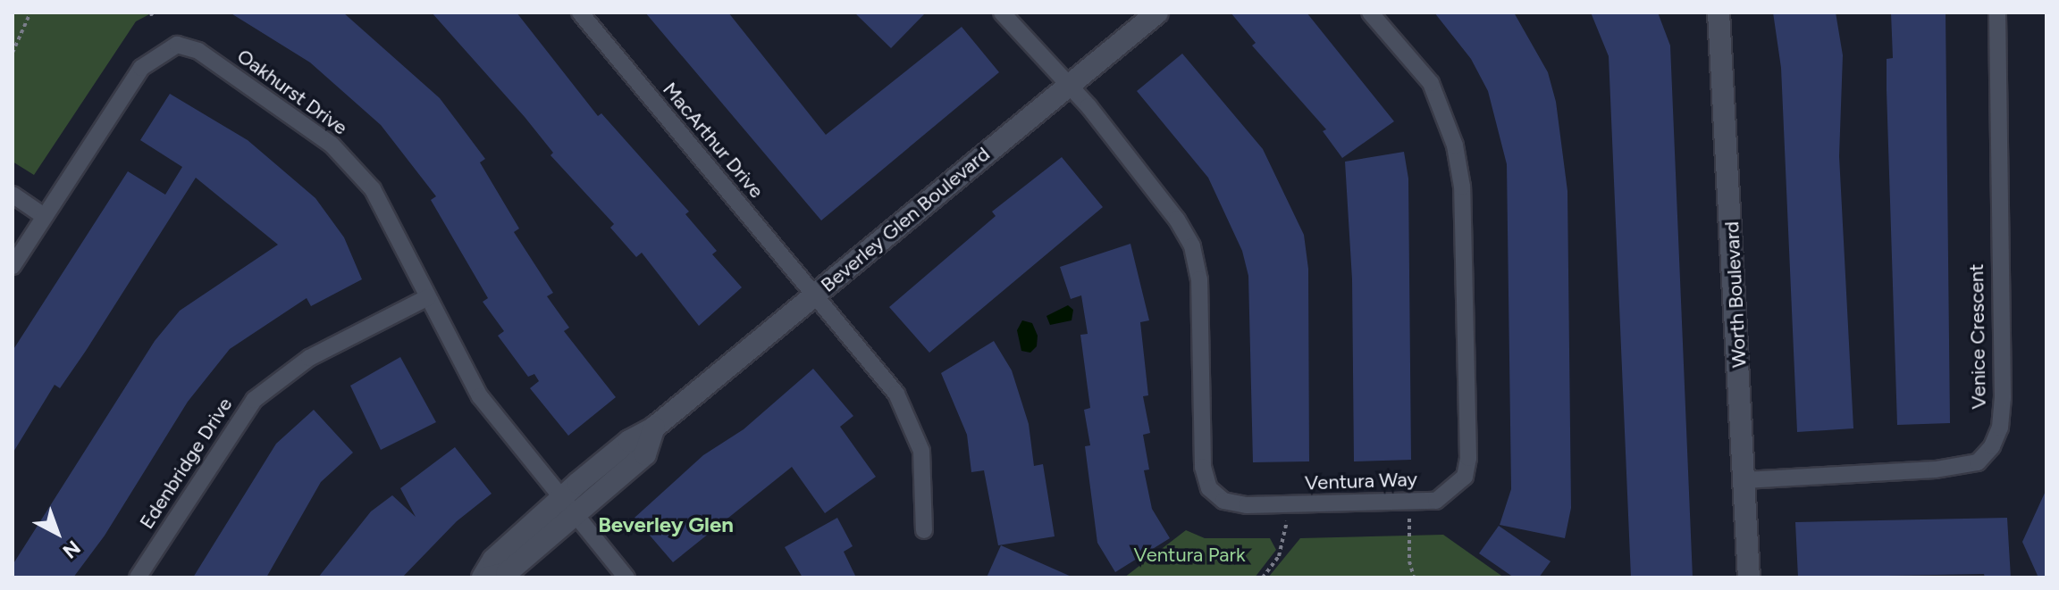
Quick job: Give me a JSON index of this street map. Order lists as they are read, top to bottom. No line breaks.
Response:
{"streets":{"street":["Oakhurst Drive","MacArthur Drive","Beverley Glen Boulevard","Worth Boulevard","Venice Crescent","Edenbridge Drive","Ventura Way"]},"crossings":[["Oakhurst Drive","Beverley Glen Boulevard"],["Oakhurst Drive","Edenbridge Drive"],["MacArthur Drive","Beverley Glen Boulevard"],["Beverley Glen Boulevard","Ventura Way"],["Worth Boulevard","Venice Crescent"]],"districts":["Beverley Glen"],"parks":["Ventura Park"],"north":"bottom right"}
